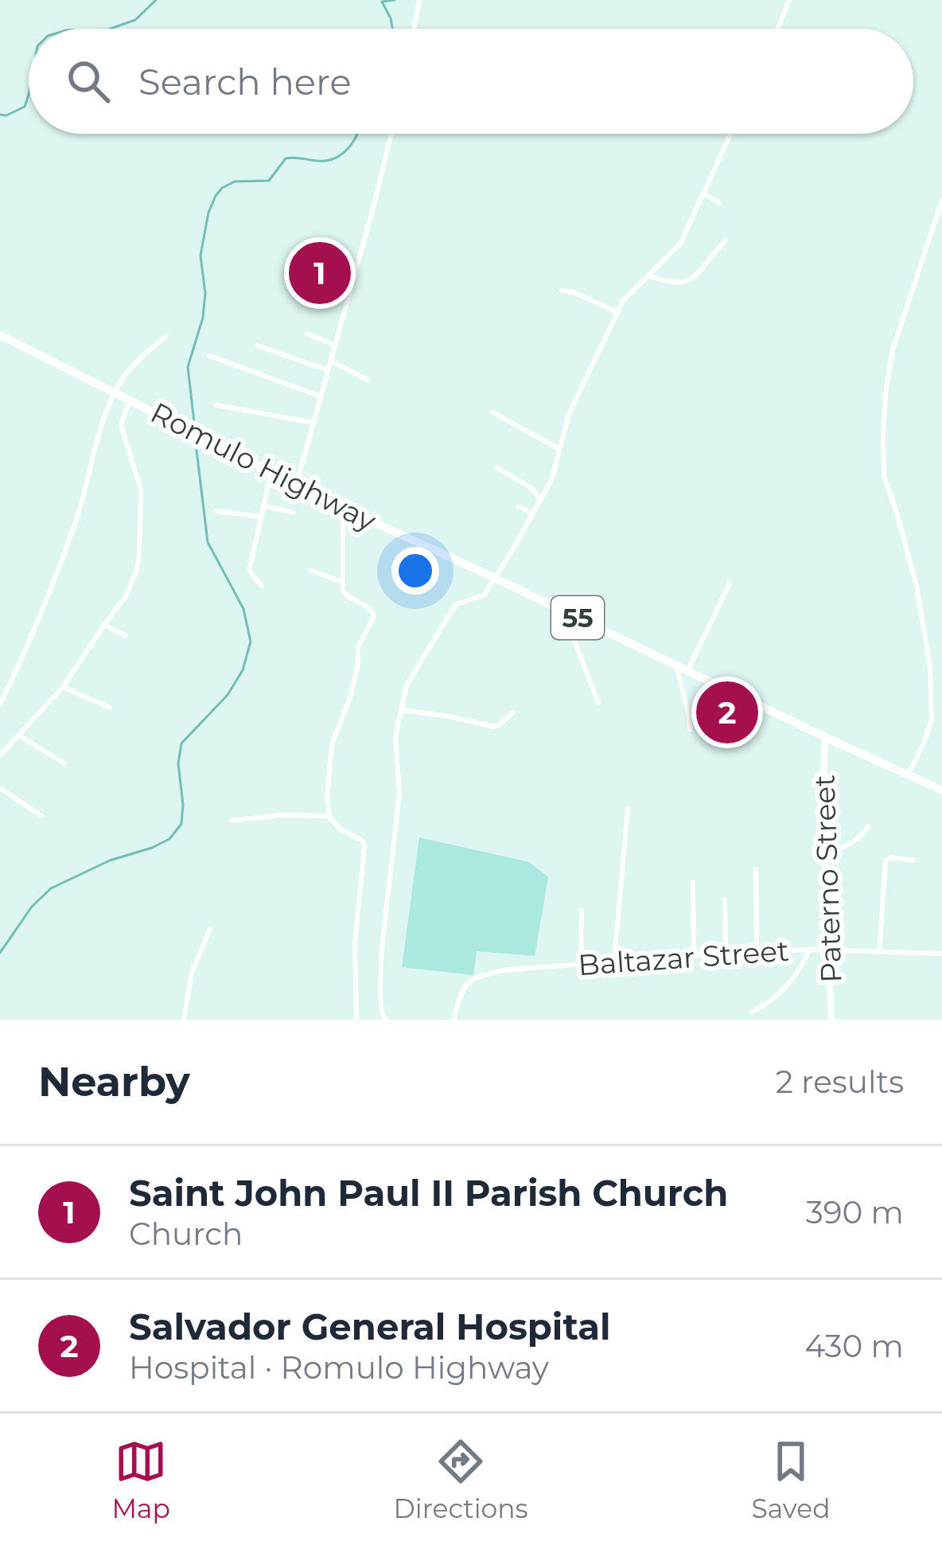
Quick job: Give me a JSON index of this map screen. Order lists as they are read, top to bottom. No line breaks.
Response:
{"streets":{"highway":["Romulo Highway","55"],"street":["Paterno Street","Baltazar Street"]},"crossings":[["Romulo Highway","Paterno Street"],["Paterno Street","Baltazar Street"]],"page":{"search":"Search here","pins":["1","2"],"heading":["Nearby","2 results"],"list":[{"mark":"1","name":"Saint John Paul II Parish Church","note":"Church","value":"390 m"},{"mark":"2","name":"Salvador General Hospital","note":"Hospital · Romulo Highway","value":"430 m"}],"nav":["Map","Directions","Saved"]}}
